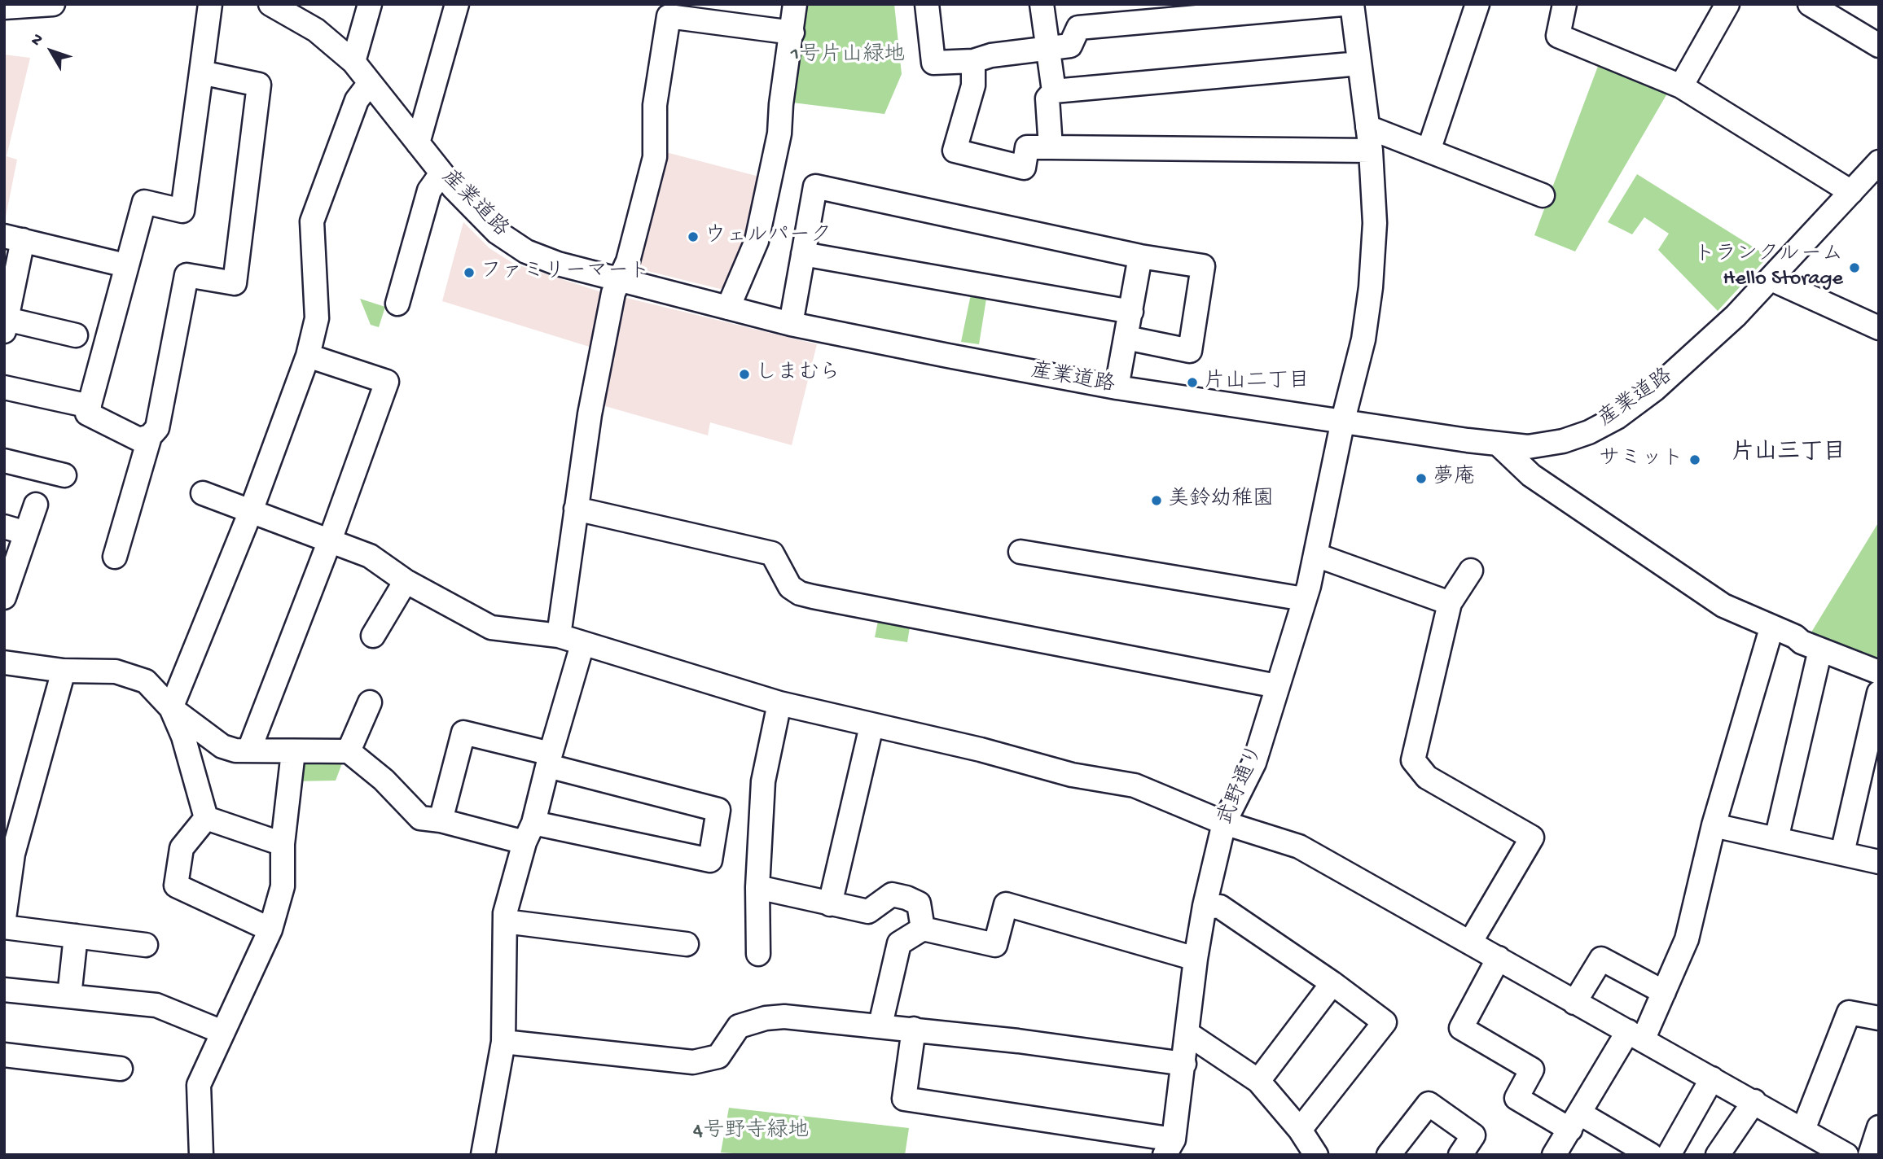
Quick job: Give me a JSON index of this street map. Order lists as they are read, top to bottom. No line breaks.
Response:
{"streets":{"street":["産業道路","武野通り"]},"crossings":[["産業道路","武野通り"]],"districts":["片山三丁目"],"parks":["1号片山緑地","4号野寺緑地"],"places":["ウェルパーク","トランクルーム Hello Storage","ファミリーマート","しまむら","片山二丁目","サミット","夢庵","美鈴幼稚園"],"north":"top left"}
